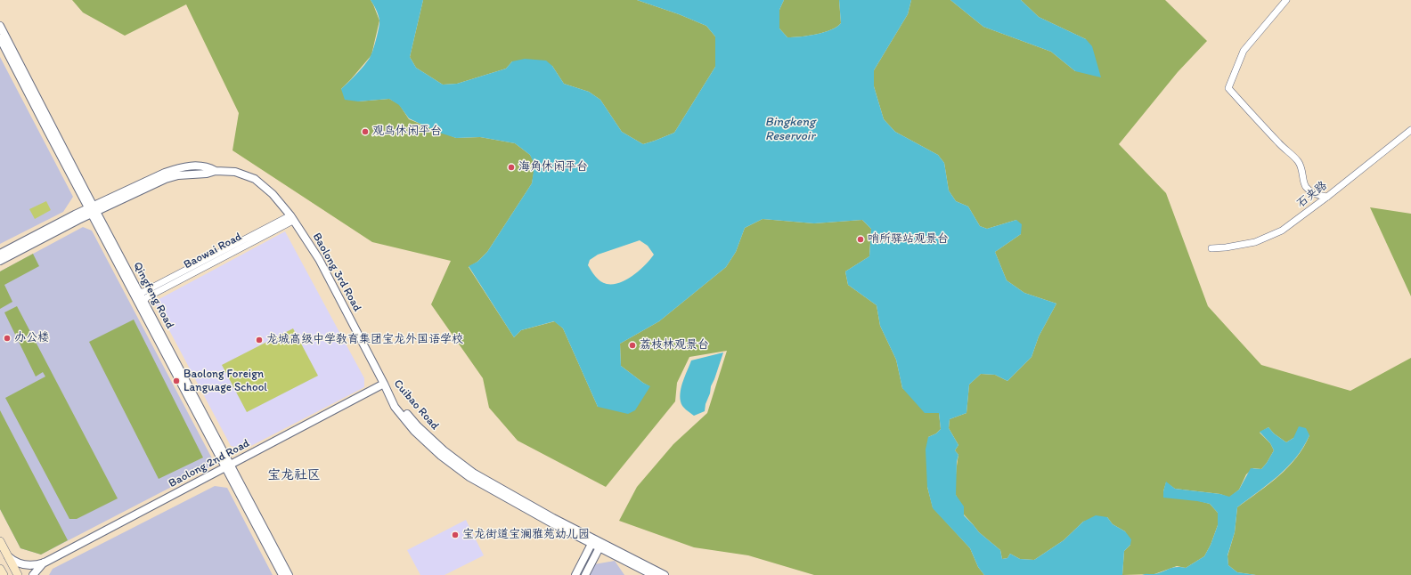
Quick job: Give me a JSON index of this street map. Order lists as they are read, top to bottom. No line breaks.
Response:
{"streets":{"street":["石夹路","Baowai Road","Baolong 3rd Road","Qingfeng Road","Cuibao Road","Baolong 2nd Road"]},"crossings":[["Baowai Road","Baolong 3rd Road"],["Baowai Road","Qingfeng Road"],["Baolong 3rd Road","Qingfeng Road"],["Baolong 3rd Road","Cuibao Road"],["Baolong 3rd Road","Baolong 2nd Road"],["Qingfeng Road","Baolong 2nd Road"],["Cuibao Road","Baolong 2nd Road"]],"districts":["宝龙社区"],"water":["Bingkeng Reservoir"],"places":["观鸟休闲平台","海角休闲平台","哨所驿站观景台","办公楼","龙城高级中学教育集团宝龙外国语学校","荔枝林观景台","Baolong Foreign Language School","宝龙街道宝澜雅苑幼儿园"]}
